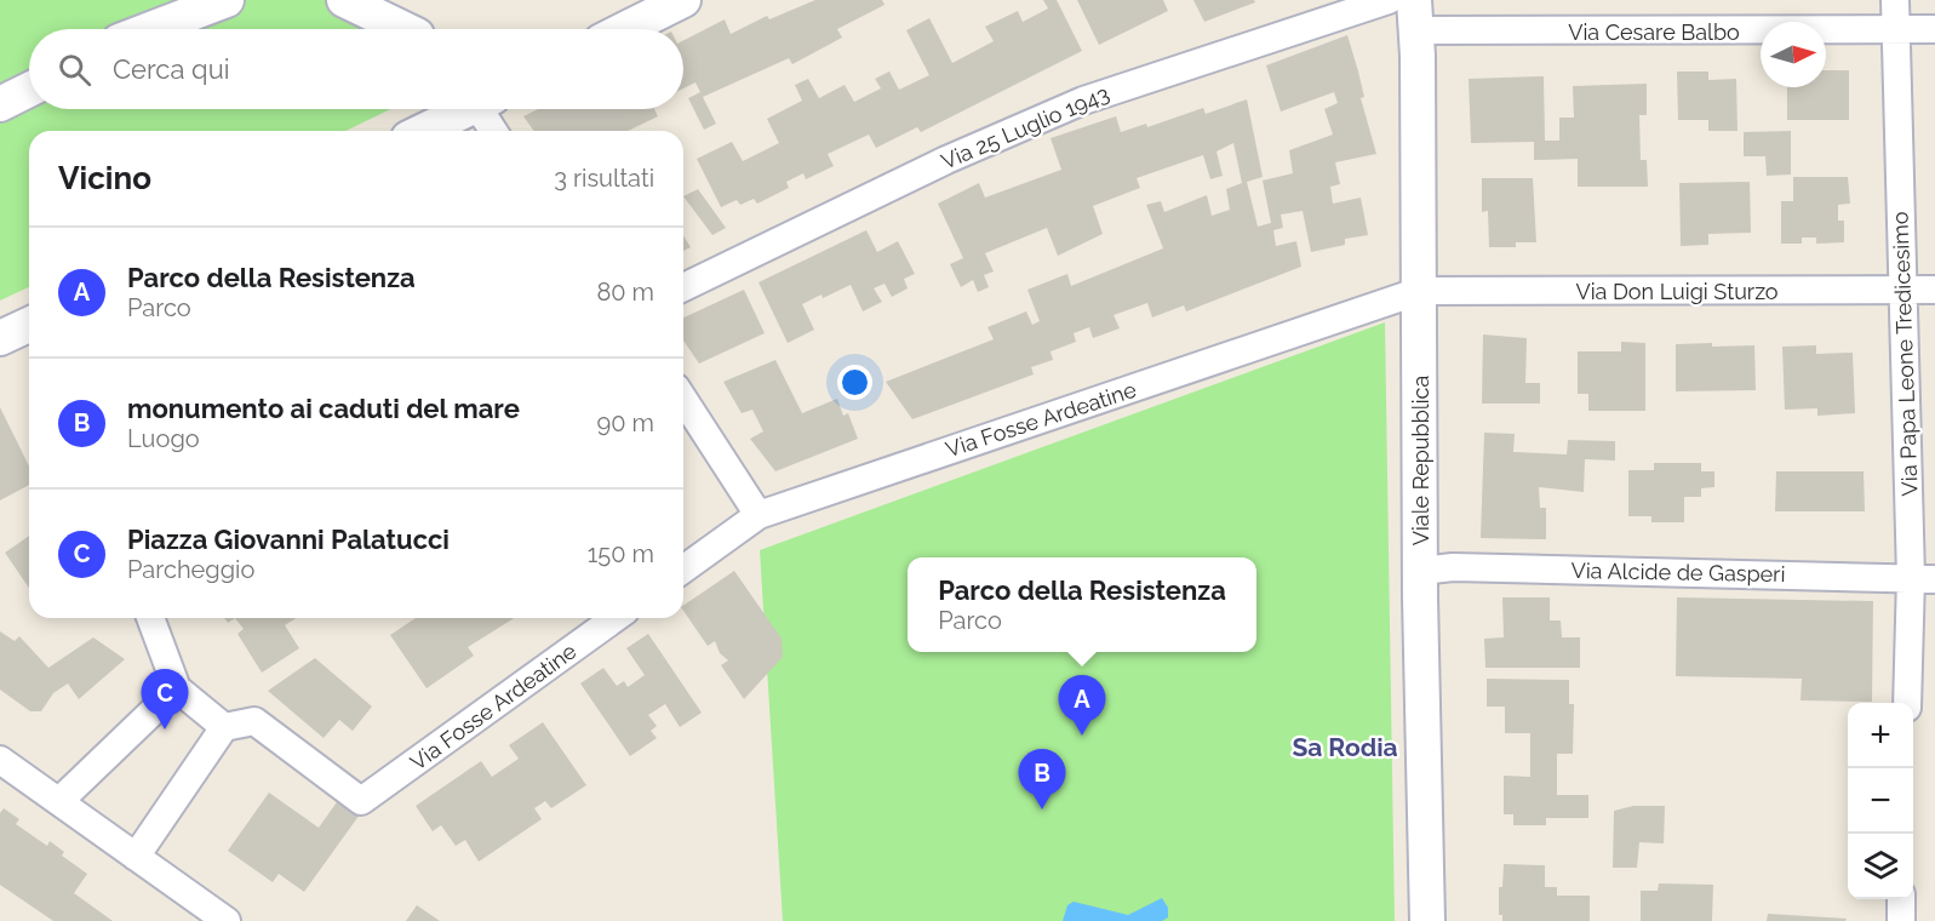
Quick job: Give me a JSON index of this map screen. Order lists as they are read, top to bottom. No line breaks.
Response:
{"streets":{"street":["Via Cesare Balbo","Via 25 Luglio 1943","Via Don Luigi Sturzo","Via Papa Leone Tredicesimo","Via Fosse Ardeatine","Viale Repubblica","Via Alcide de Gasperi"]},"crossings":[["Via Cesare Balbo","Via Papa Leone Tredicesimo"],["Via Cesare Balbo","Viale Repubblica"],["Via Don Luigi Sturzo","Via Papa Leone Tredicesimo"],["Via Don Luigi Sturzo","Via Fosse Ardeatine"],["Via Don Luigi Sturzo","Viale Repubblica"],["Via Papa Leone Tredicesimo","Via Alcide de Gasperi"],["Via Fosse Ardeatine","Viale Repubblica"],["Viale Repubblica","Via Alcide de Gasperi"]],"districts":["Sa Rodia"],"north":"right","page":{"search":"Cerca qui","heading":["Vicino","3 risultati"],"list":[{"mark":"A","name":"Parco della Resistenza","note":"Parco","value":"80 m"},{"mark":"B","name":"monumento ai caduti del mare","note":"Luogo","value":"90 m"},{"mark":"C","name":"Piazza Giovanni Palatucci","note":"Parcheggio","value":"150 m"}],"popup":["Parco della Resistenza","Parco"],"pins":["C","A","B"],"map_buttons":["+","−"]}}
